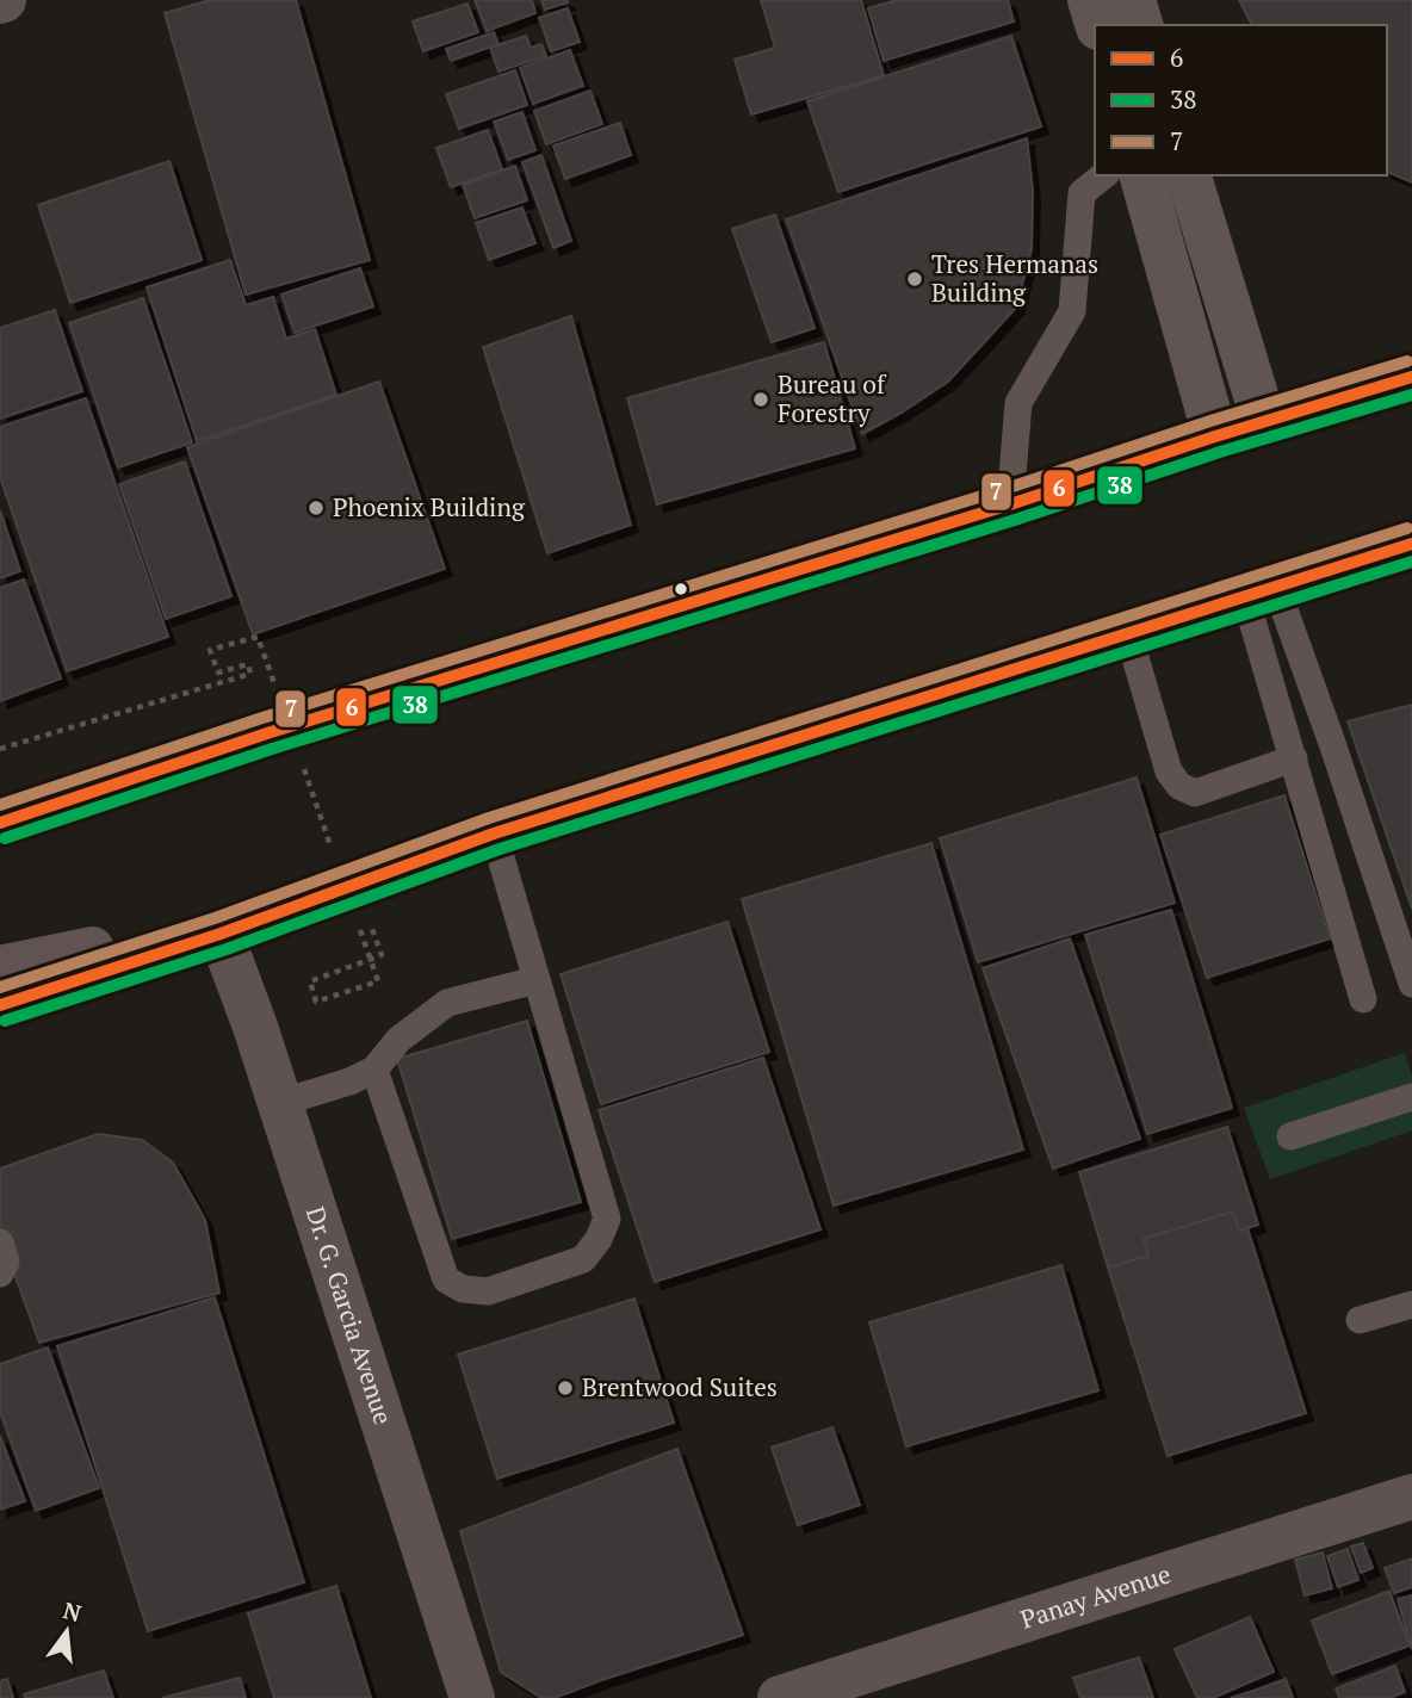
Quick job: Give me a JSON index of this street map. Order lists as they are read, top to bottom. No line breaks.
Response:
{"streets":{"street":["Dr. G. Garcia Avenue","Panay Avenue"]},"places":["Tres Hermanas Building","Bureau of Forestry","Phoenix Building","Brentwood Suites"],"lines":["transit line 7","transit line 6","transit line 38"],"legend":["6","38","7"],"north":"top"}
